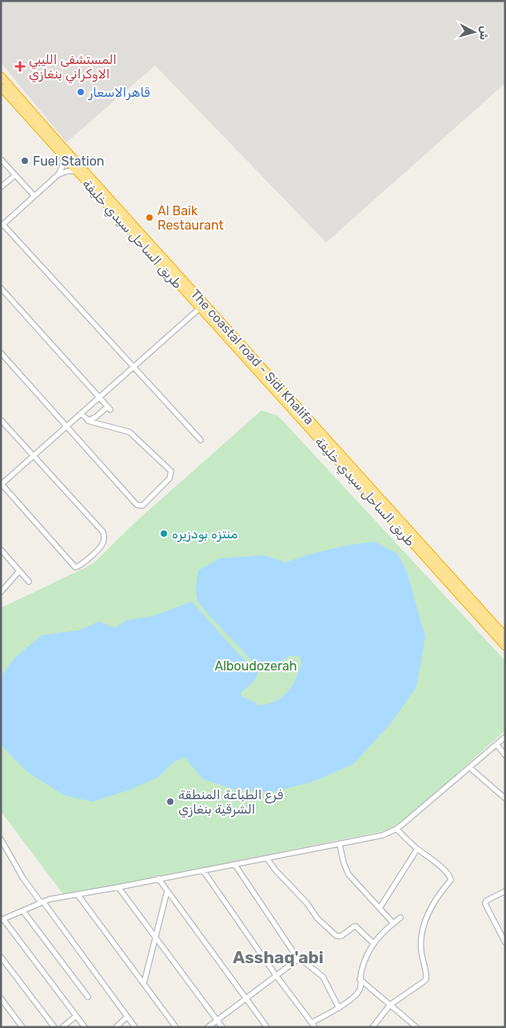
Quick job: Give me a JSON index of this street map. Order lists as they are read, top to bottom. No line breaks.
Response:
{"streets":{"highway":["طريق الساحل سيدي خليفة","The coastal road - Sidi Khalifa"]},"crossings":[["طريق الساحل سيدي خليفة","The coastal road - Sidi Khalifa"]],"districts":["Asshaq'abi"],"parks":["Alboudozerah"],"places":{"health":["المستشفى الليبي الاوكراني بنغازي"],"other":["قاهرالاسعار","Fuel Station","Al Baik Restaurant","منتزه بودزيره","فرع الطباعة المنطقة الشرقية بنغازي"]},"north":"right"}
